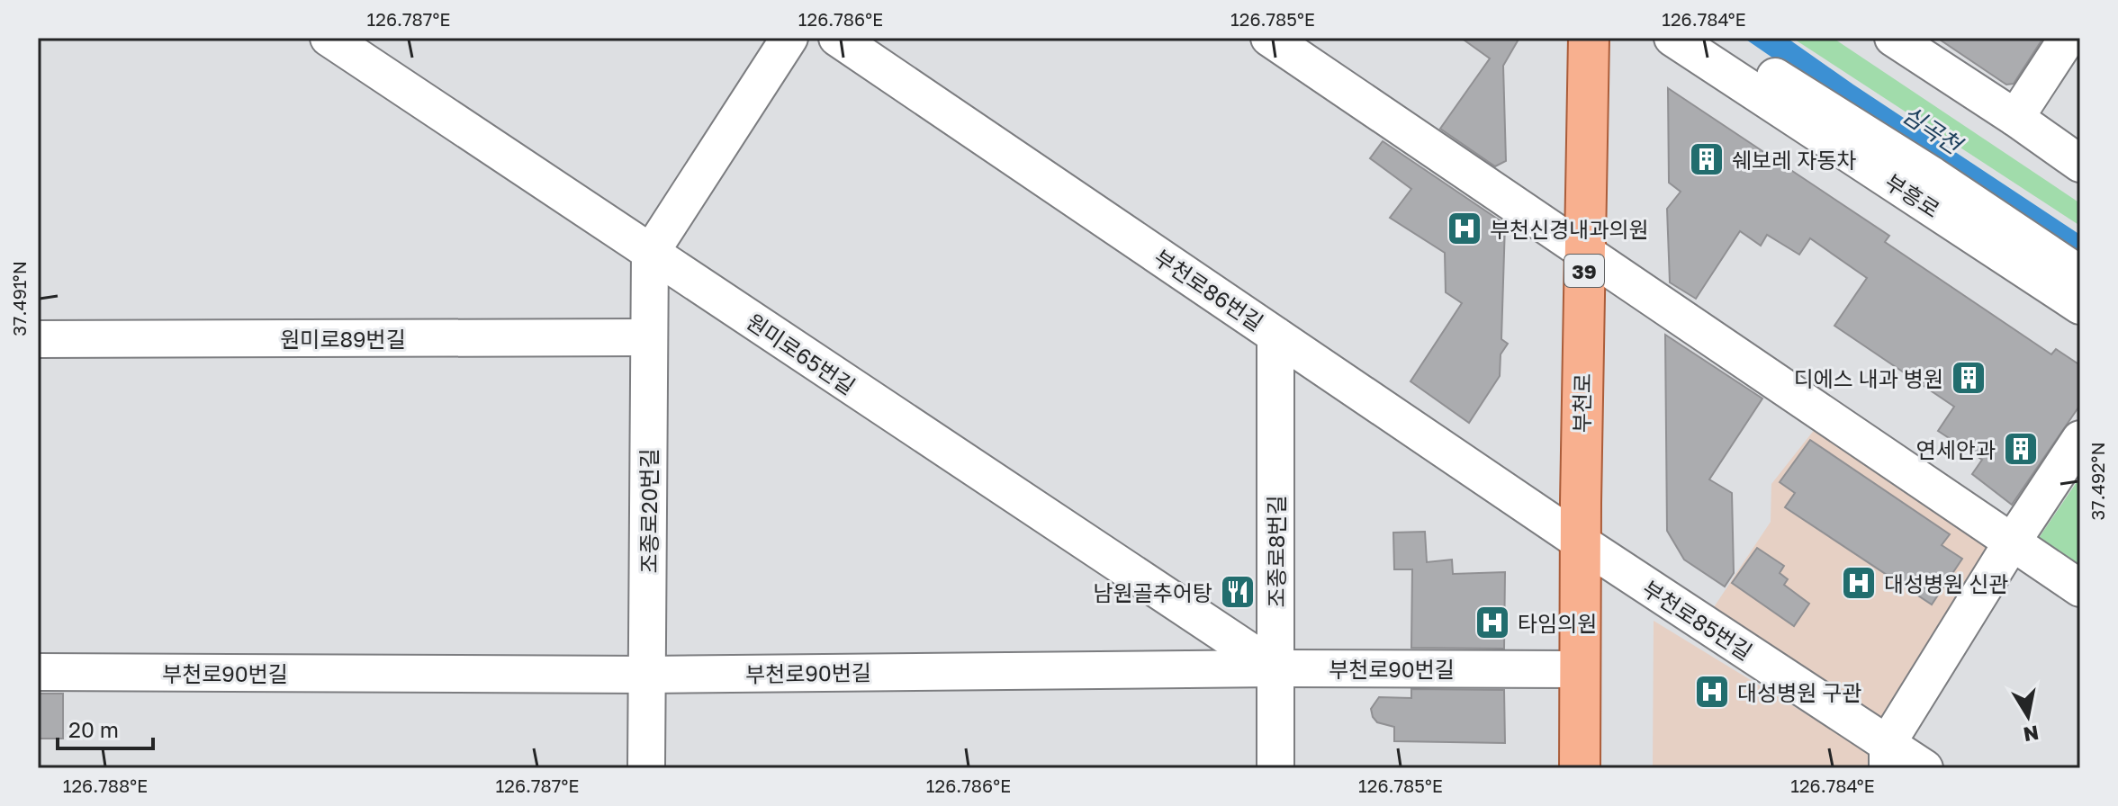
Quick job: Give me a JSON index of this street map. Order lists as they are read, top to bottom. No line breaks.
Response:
{"streets":{"main road":["39","부천로"],"street":["부흥로","부천로86번길","원미로89번길","원미로65번길","조종로20번길","조종로8번길","부천로85번길","부천로90번길"]},"crossings":[["부천로86번길","부천로"],["부천로86번길","조종로8번길"],["부천로86번길","부천로85번길"],["원미로89번길","조종로20번길"],["원미로65번길","조종로20번길"],["원미로65번길","조종로8번길"],["원미로65번길","부천로90번길"],["부천로","부천로85번길"],["부천로","부천로90번길"],["조종로20번길","부천로90번길"],["조종로8번길","부천로90번길"]],"water":["심곡천"],"places":{"building":["쉐보레 자동차","디에스 내과 병원","연세안과"],"hospital":["부천신경내과의원","대성병원 신관","타임의원","대성병원 구관"],"restaurant":["남원골추어탕"]},"scale_bar":"20 m","north":"bottom","coordinates":["126.787°E","126.786°E","126.785°E","126.784°E","37.491°N","37.492°N","126.788°E"]}
